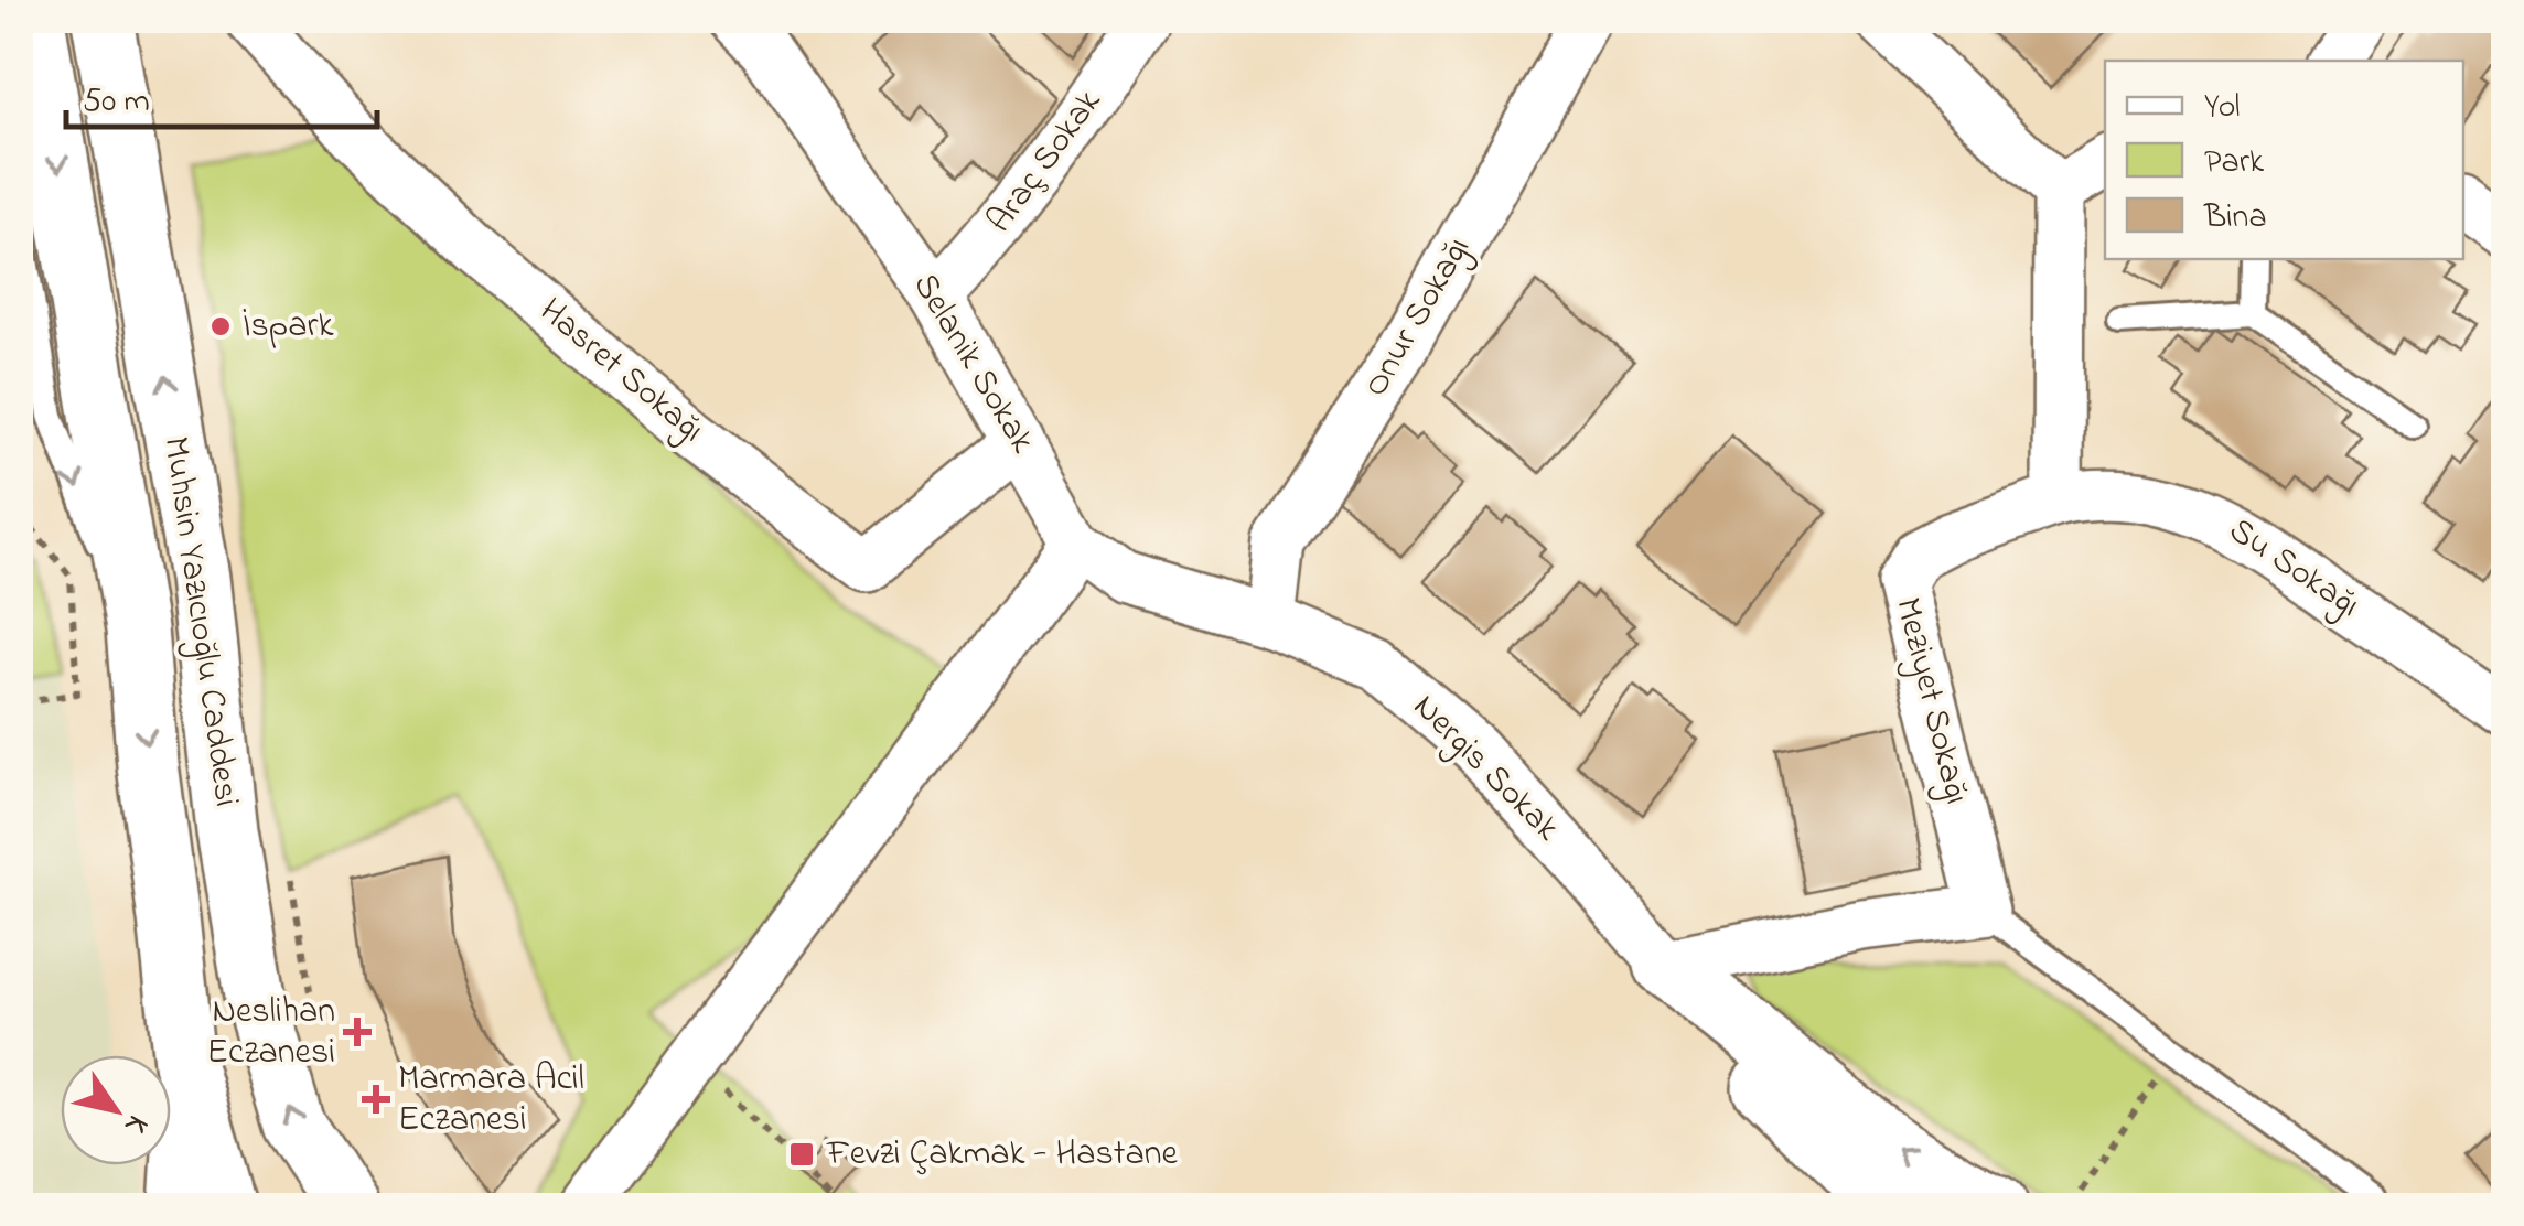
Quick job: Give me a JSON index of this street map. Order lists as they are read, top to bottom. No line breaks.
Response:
{"streets":{"main road":["Muhsin Yazıcıoğlu Caddesi"],"street":["Araç Sokak","Onur Sokağı","Selanik Sokak","Hasret Sokağı","Su Sokağı","Meziyet Sokağı","Nergis Sokak"]},"crossings":[["Araç Sokak","Selanik Sokak"],["Onur Sokağı","Selanik Sokak"],["Onur Sokağı","Nergis Sokak"],["Selanik Sokak","Hasret Sokağı"],["Selanik Sokak","Nergis Sokak"],["Su Sokağı","Meziyet Sokağı"]],"places":{"other":["İspark"],"health":["Neslihan Eczanesi","Marmara Acil Eczanesi"],"transit":["Fevzi Çakmak - Hastane"]},"legend":["Yol","Park","Bina"],"scale_bar":"50 m","north":"bottom right"}
